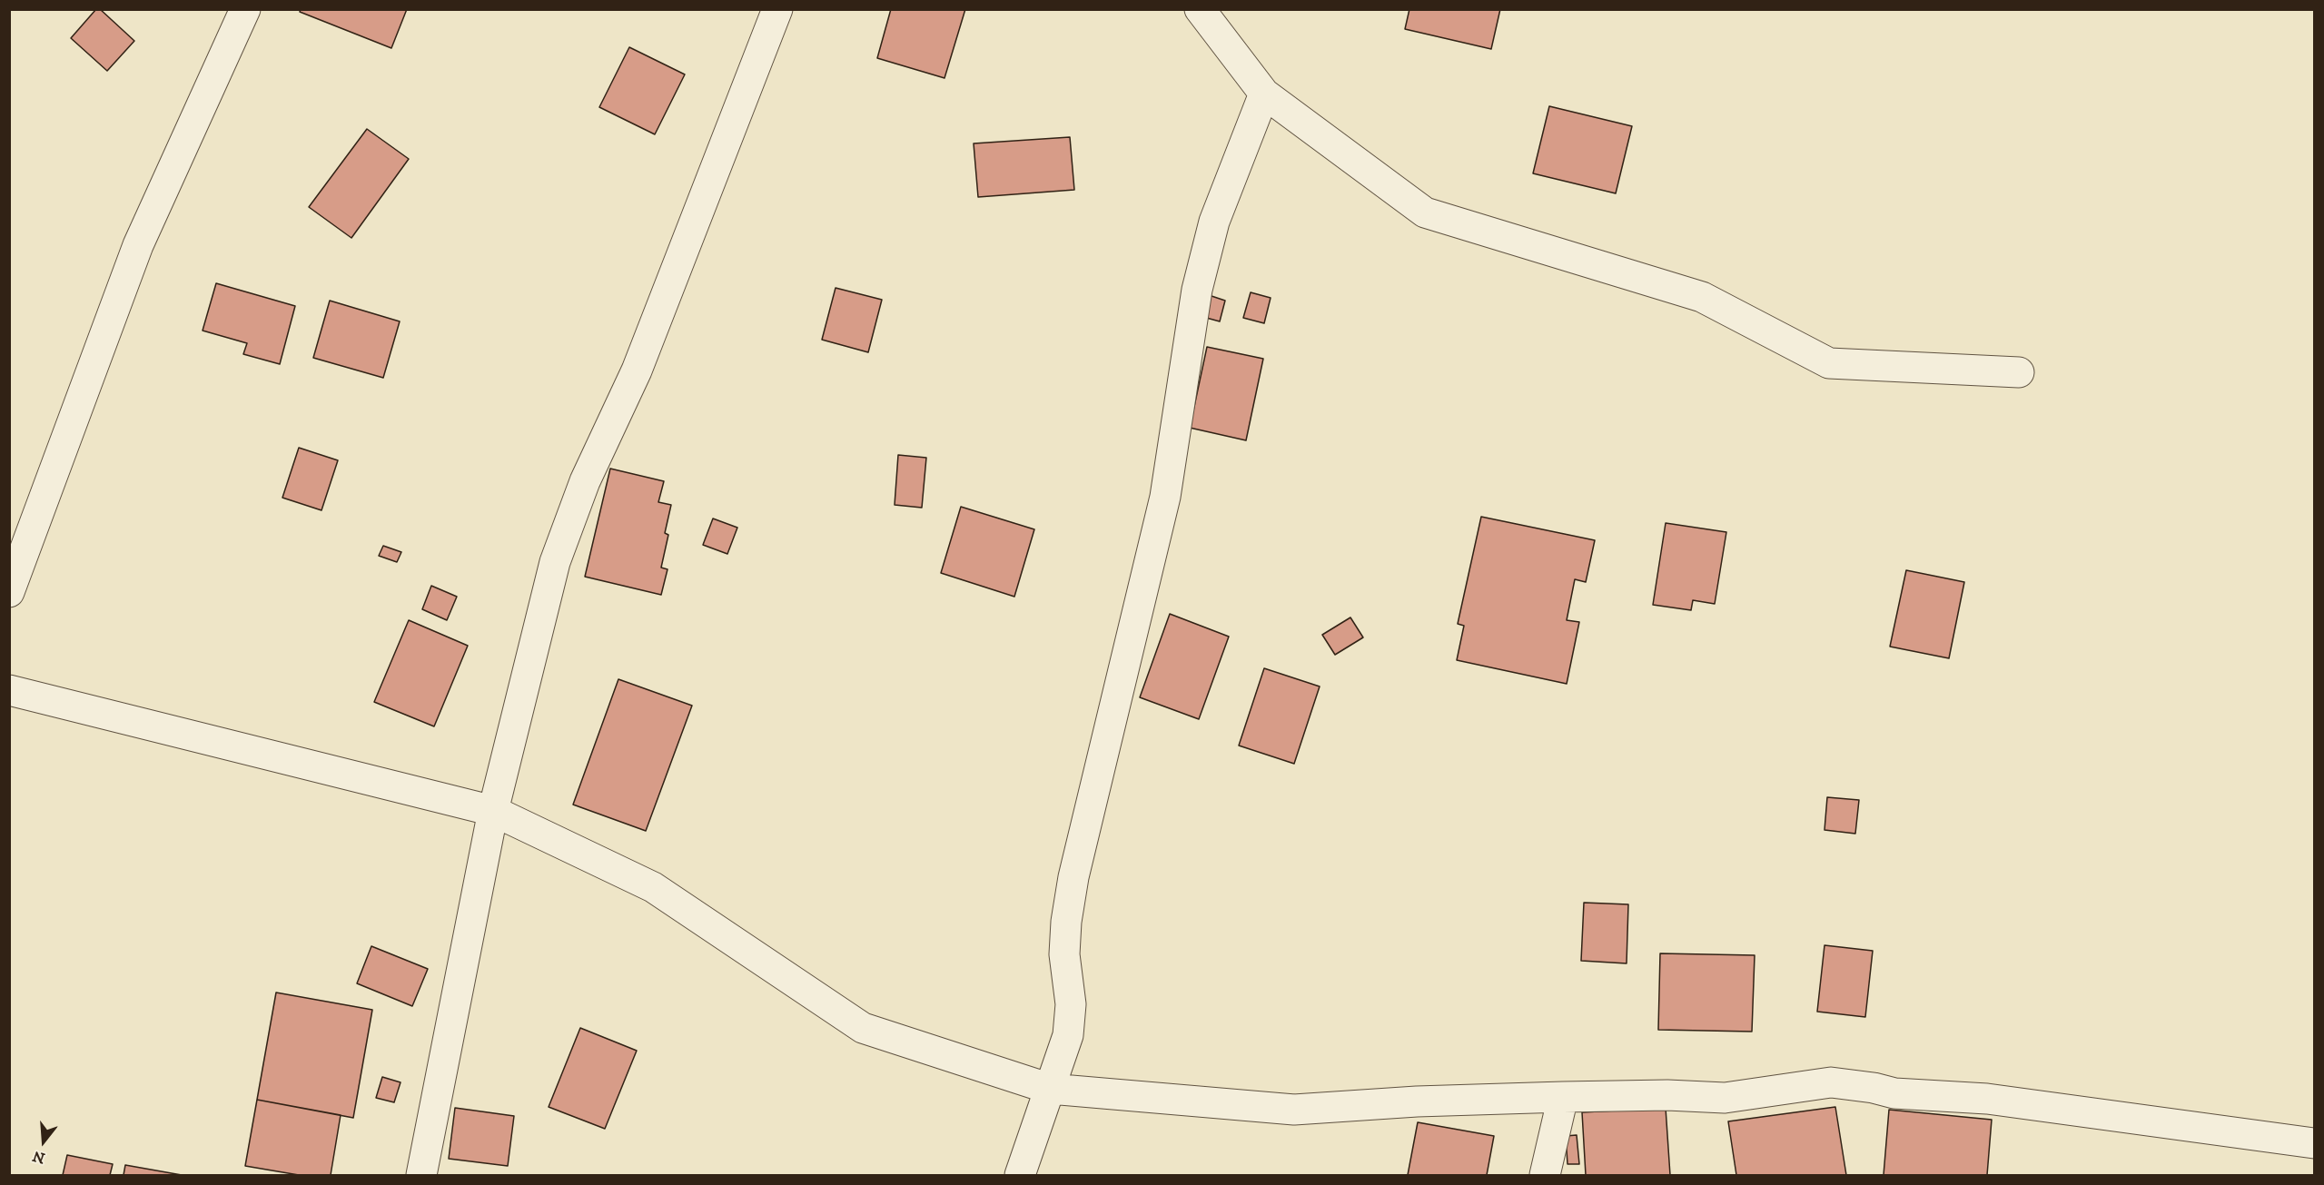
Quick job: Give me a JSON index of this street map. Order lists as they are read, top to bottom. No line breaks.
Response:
{"north":"bottom"}
